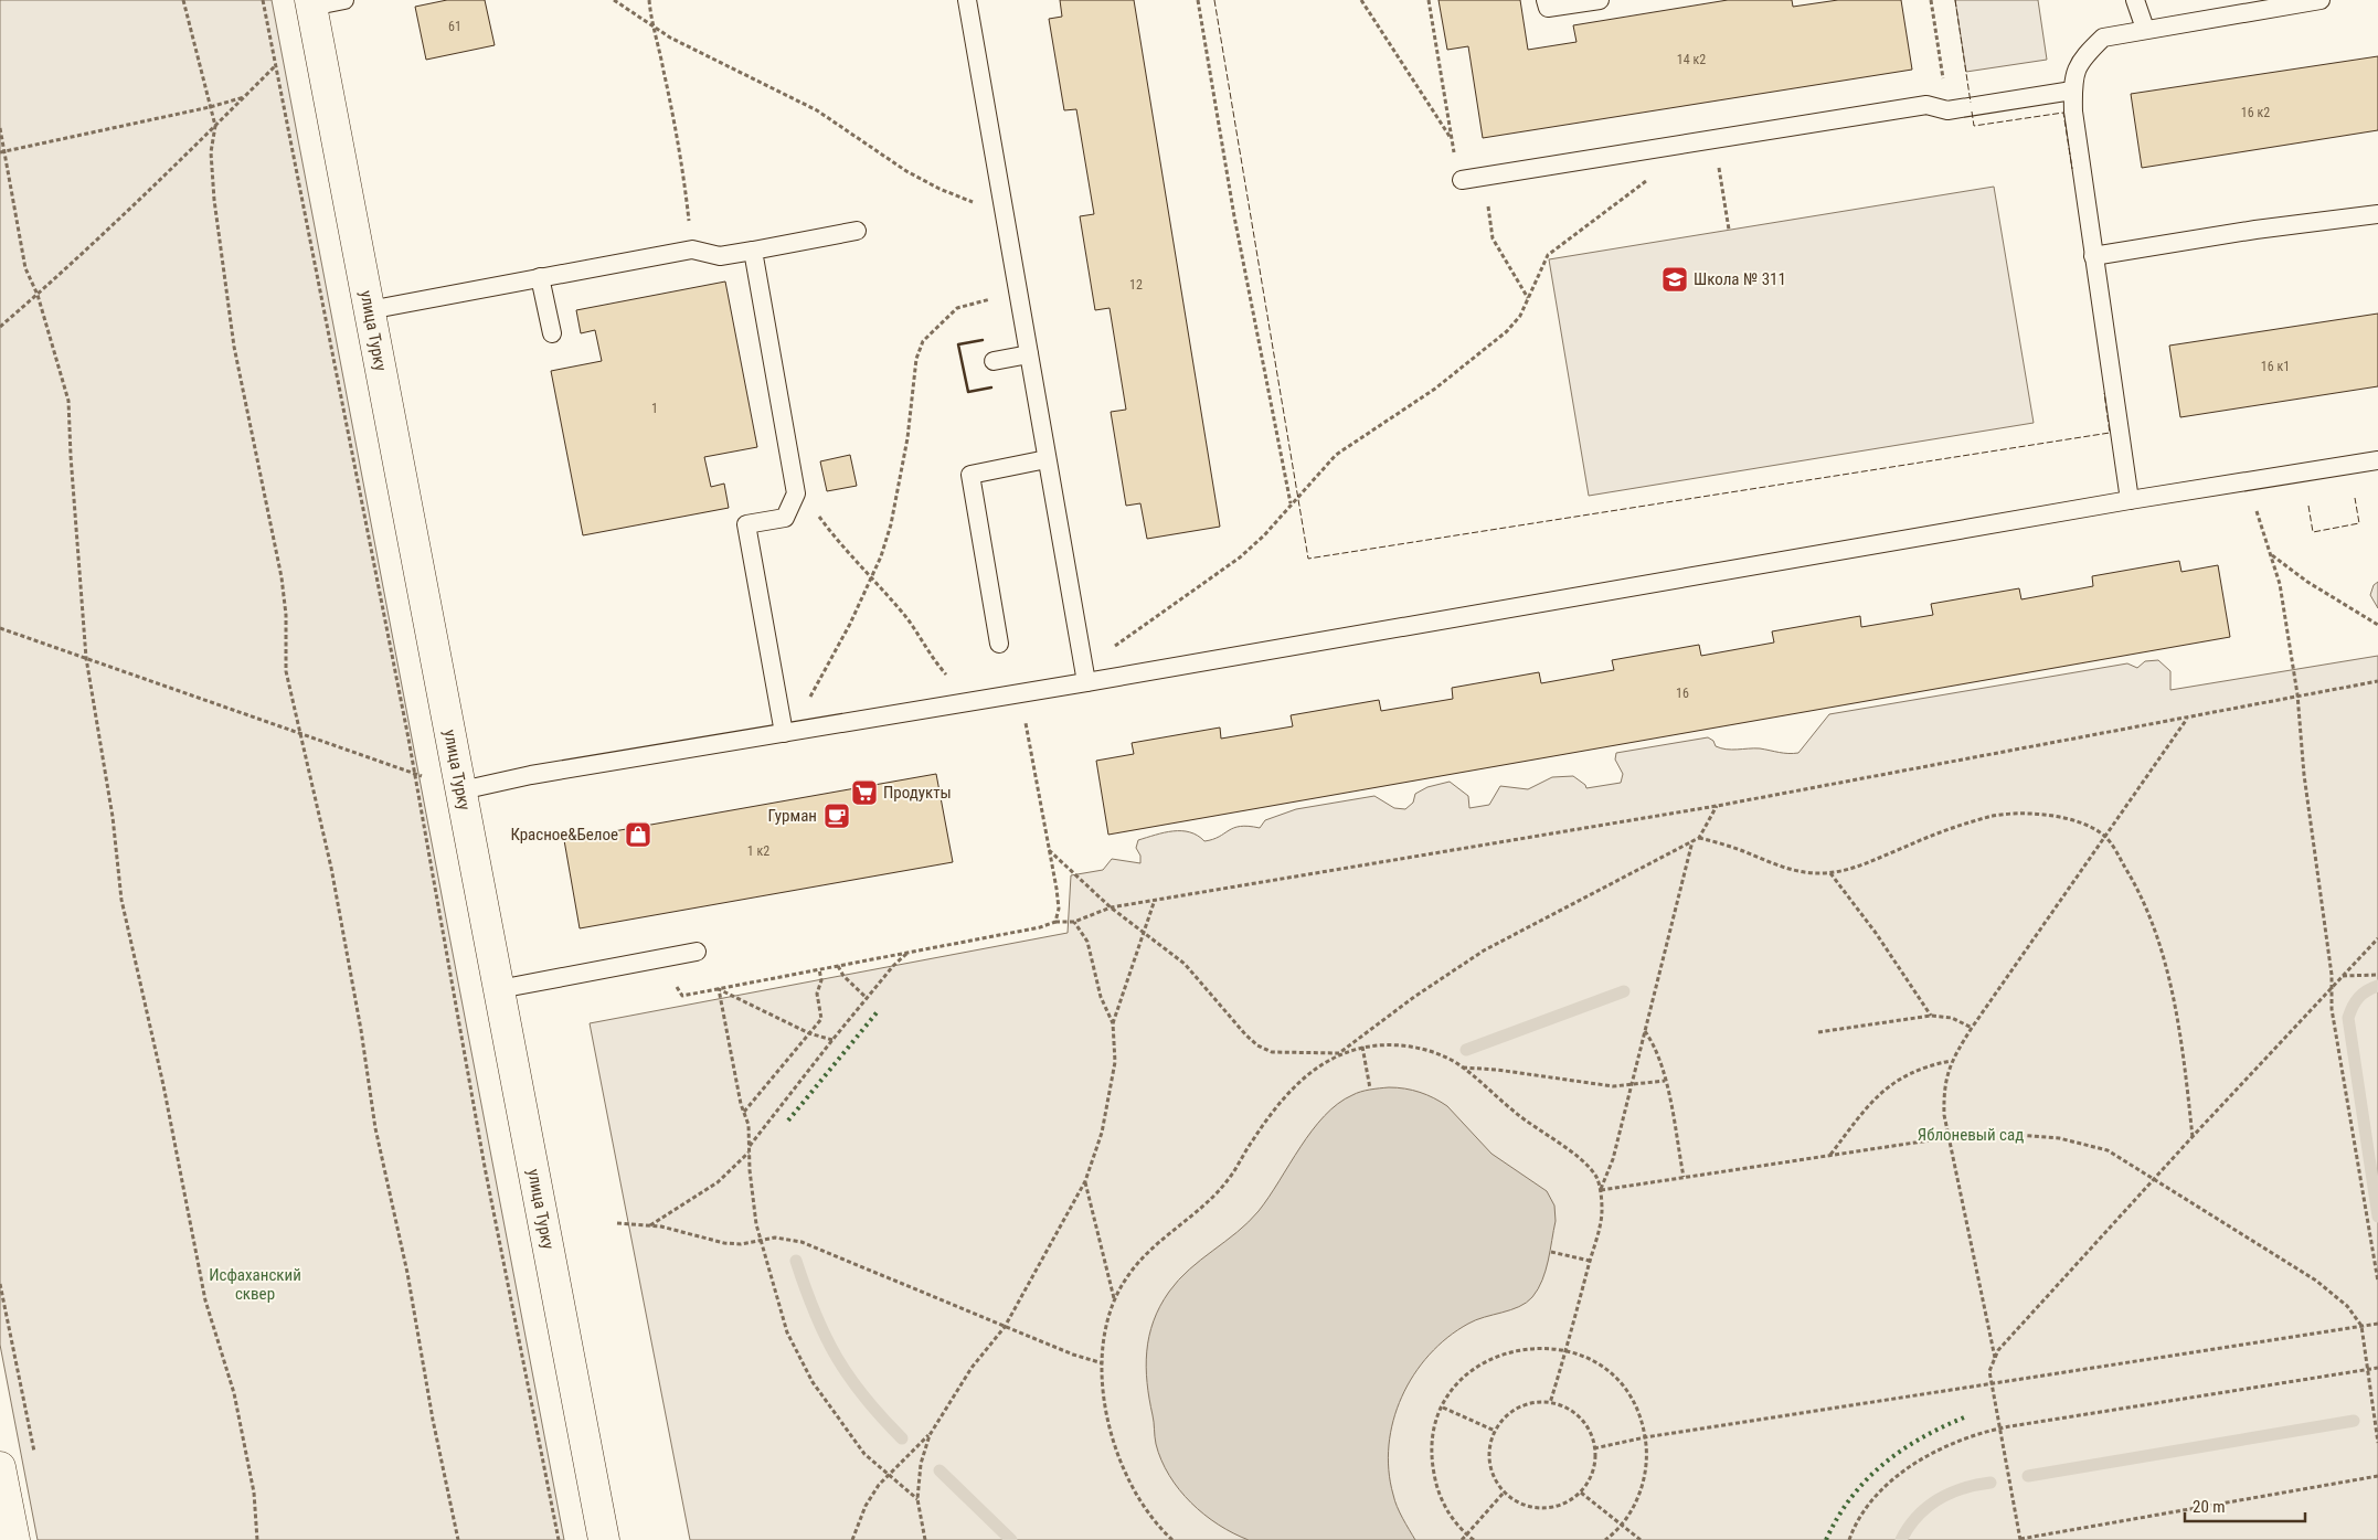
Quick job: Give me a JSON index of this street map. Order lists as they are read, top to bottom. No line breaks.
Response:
{"streets":{"street":["улица Турку"]},"parks":["Яблоневый сад","Исфаханский сквер"],"places":{"school or university":["Школа № 311"],"supermarket":["Продукты"],"cafe":["Гурман"],"shop":["Красное&Белое"]},"house_numbers":["61","14 к2","16 к2","12","16 к1","1","16","1 к2"],"scale_bar":"20 m"}
